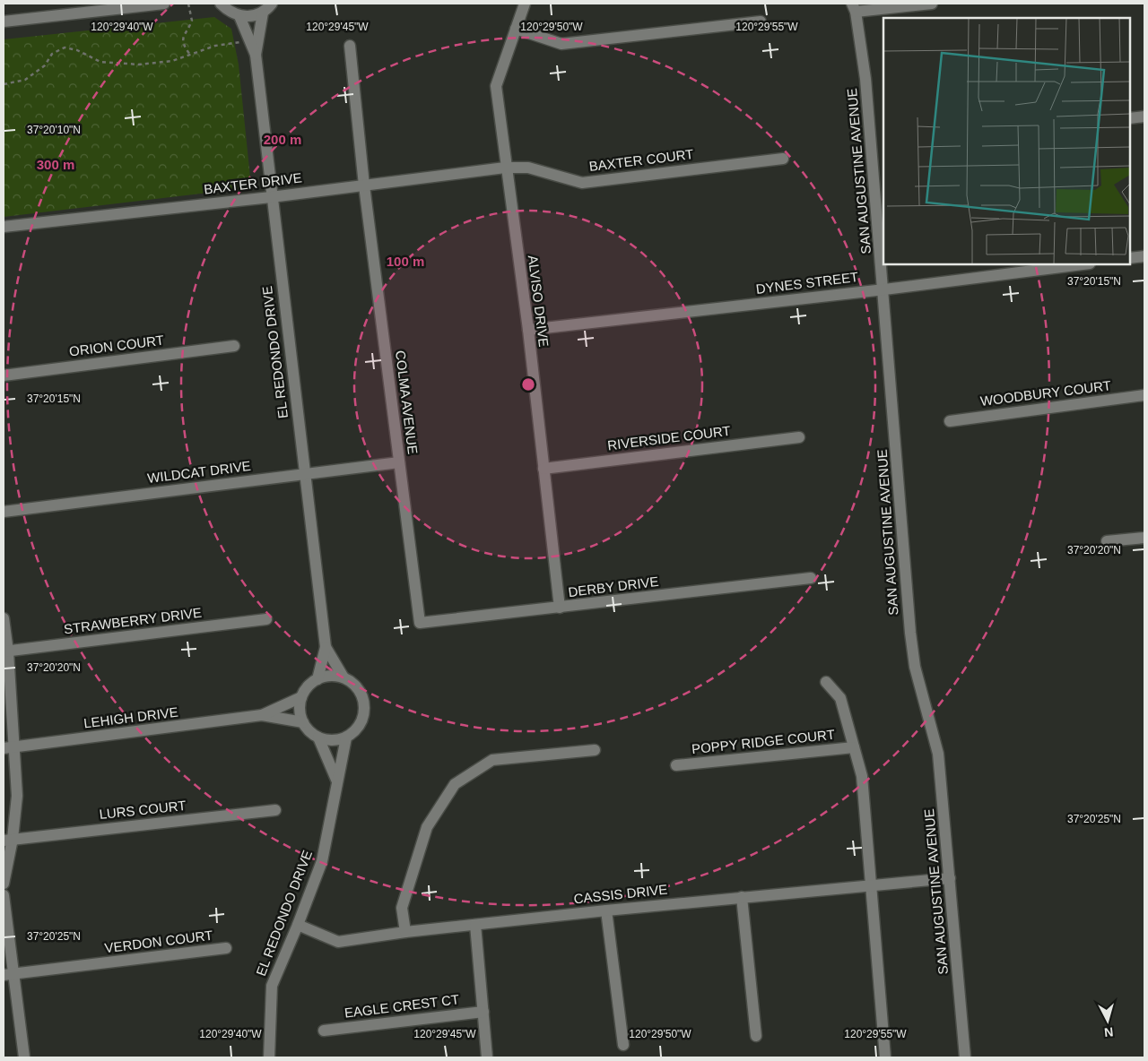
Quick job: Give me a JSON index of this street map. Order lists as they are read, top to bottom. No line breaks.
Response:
{"streets":{"street":["BAXTER COURT","SAN AUGUSTINE AVENUE","BAXTER DRIVE","DYNES STREET","ALVISO DRIVE","ORION COURT","EL REDONDO DRIVE","WOODBURY COURT","COLMA AVENUE","RIVERSIDE COURT","WILDCAT DRIVE","DERBY DRIVE","STRAWBERRY DRIVE","LEHIGH DRIVE","POPPY RIDGE COURT","LURS COURT","CASSIS DRIVE","VERDON COURT","EAGLE CREST CT"]},"crossings":[["BAXTER COURT","BAXTER DRIVE"],["BAXTER COURT","ALVISO DRIVE"],["SAN AUGUSTINE AVENUE","DYNES STREET"],["SAN AUGUSTINE AVENUE","CASSIS DRIVE"],["BAXTER DRIVE","ALVISO DRIVE"],["BAXTER DRIVE","EL REDONDO DRIVE"],["BAXTER DRIVE","COLMA AVENUE"],["DYNES STREET","ALVISO DRIVE"],["ALVISO DRIVE","RIVERSIDE COURT"],["ALVISO DRIVE","DERBY DRIVE"],["EL REDONDO DRIVE","WILDCAT DRIVE"],["EL REDONDO DRIVE","LEHIGH DRIVE"],["EL REDONDO DRIVE","CASSIS DRIVE"],["COLMA AVENUE","WILDCAT DRIVE"],["COLMA AVENUE","DERBY DRIVE"]],"north":"bottom","coordinates":["120°29'40\"W","120°29'45\"W","120°29'50\"W","120°29'55\"W","37°20'10\"N","37°20'15\"N","37°20'20\"N","37°20'25\"N"],"rings":["200 m","300 m","100 m"]}
